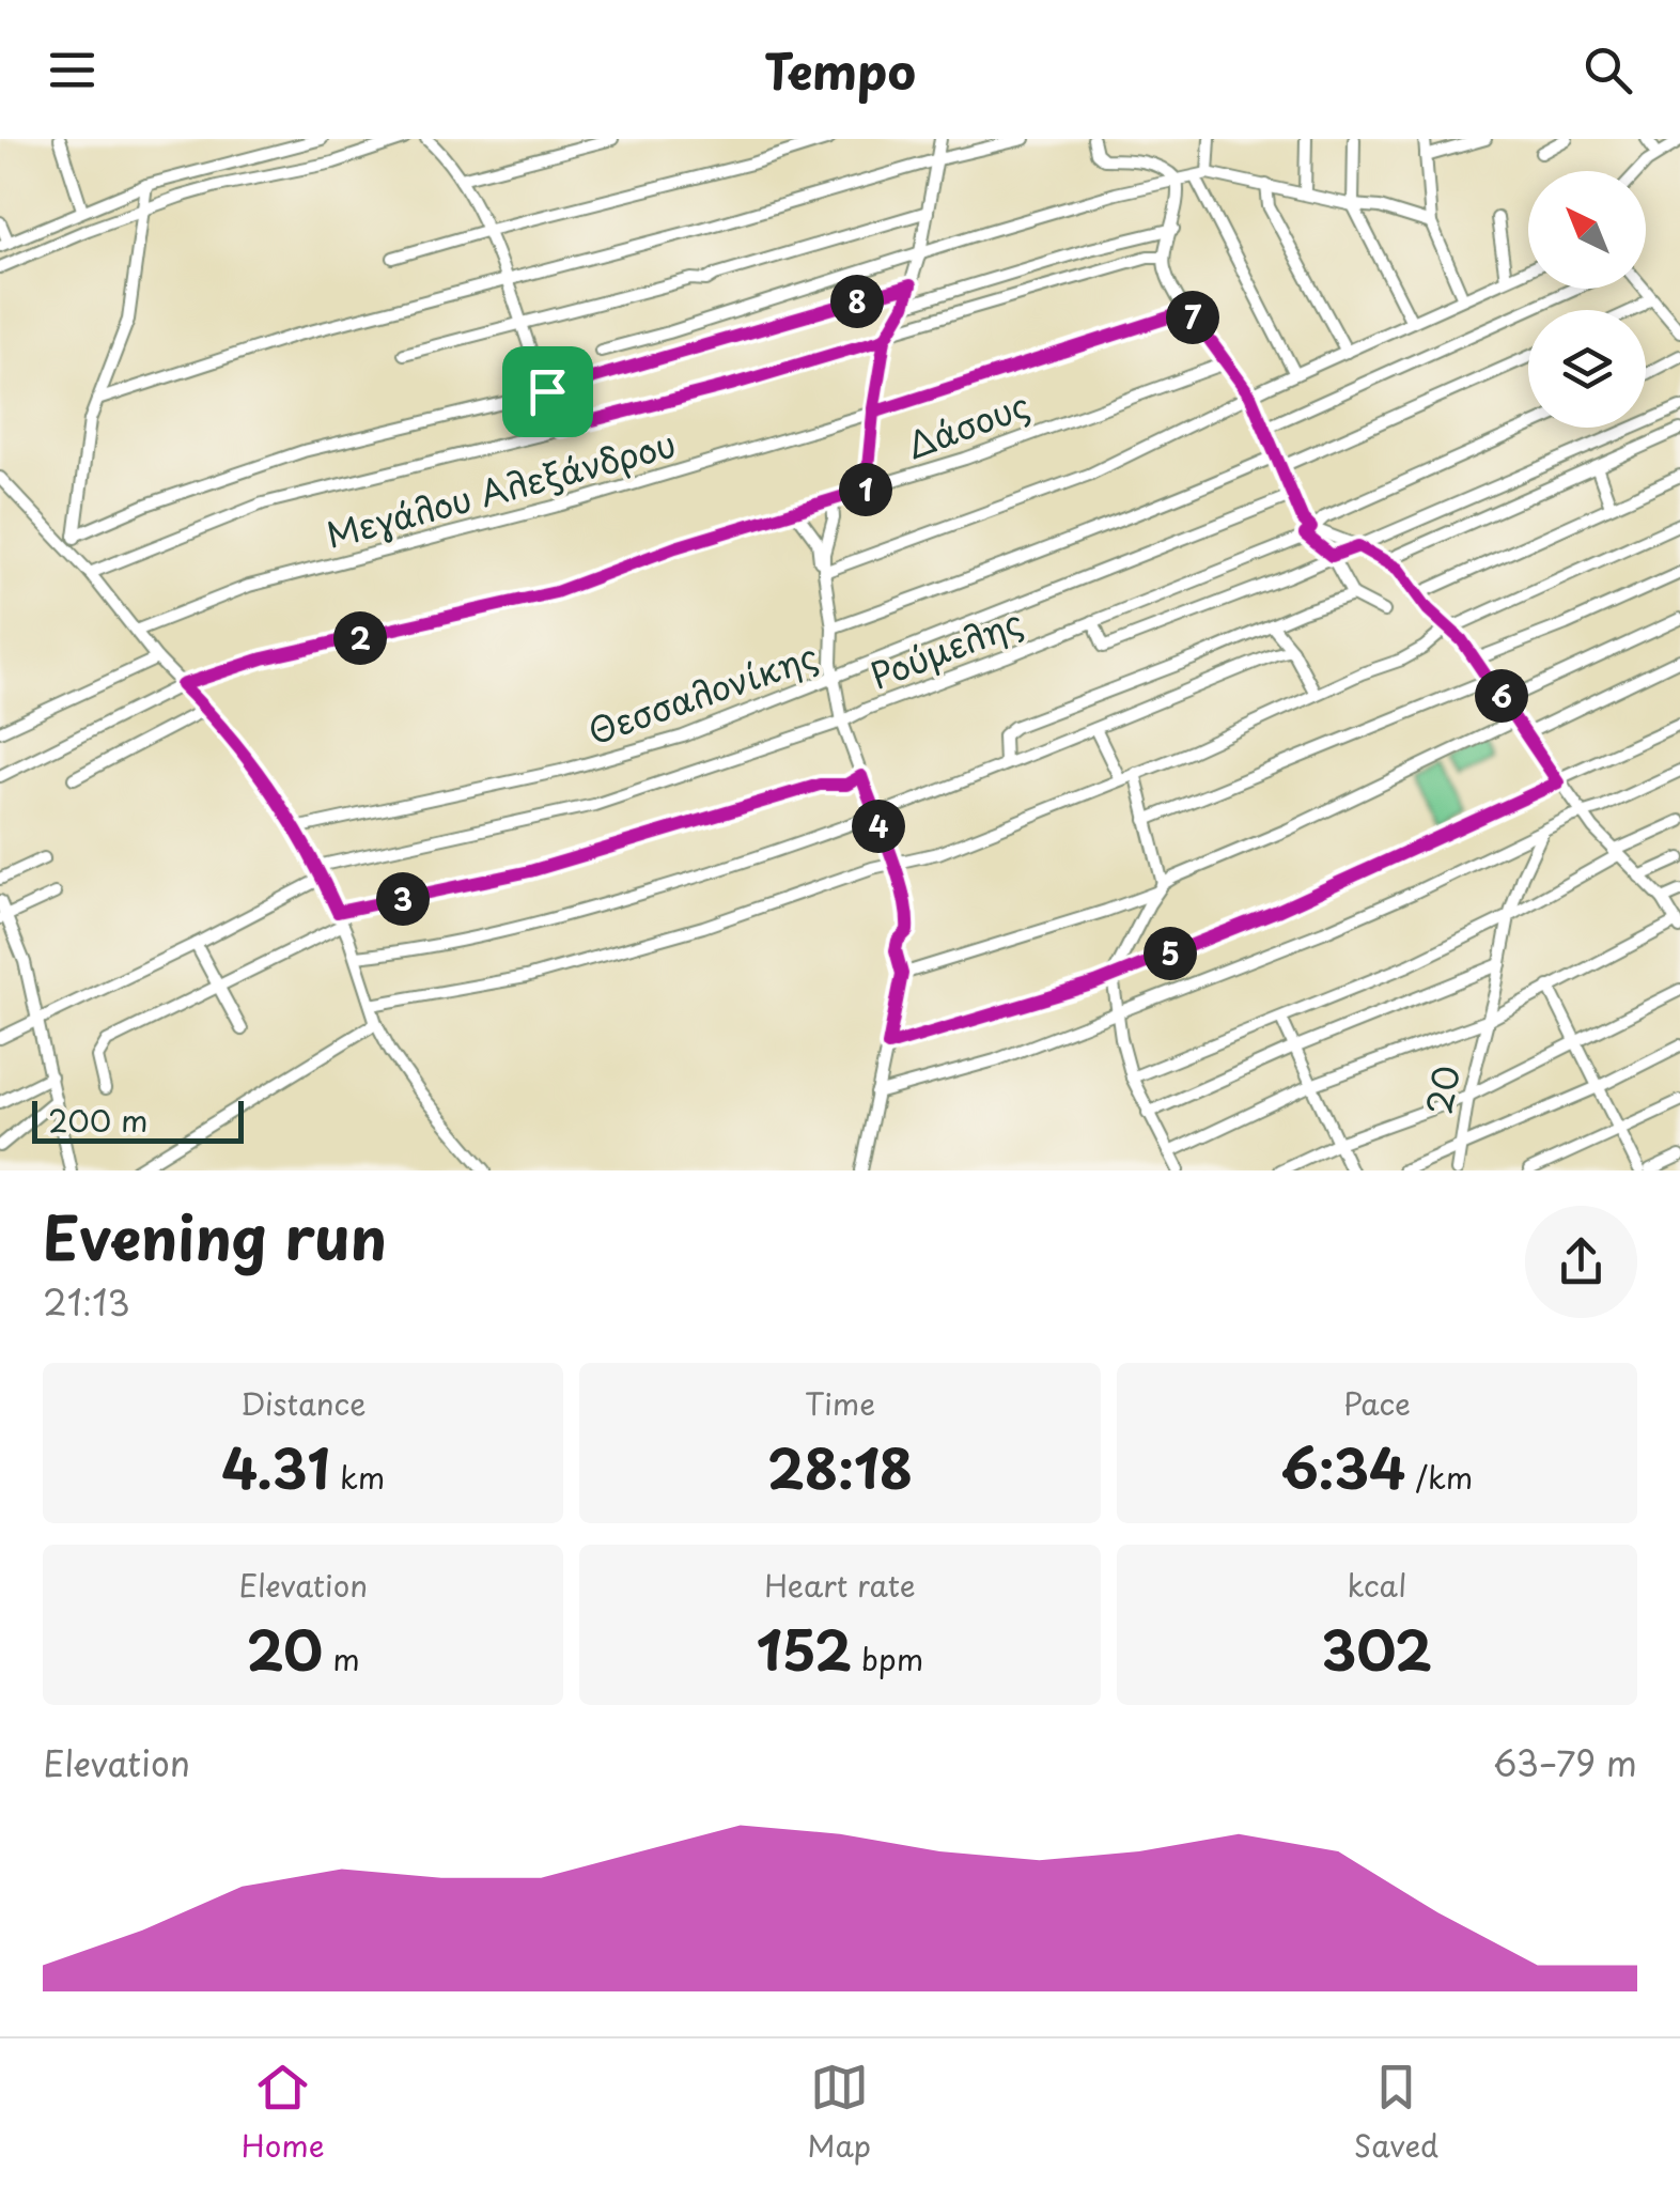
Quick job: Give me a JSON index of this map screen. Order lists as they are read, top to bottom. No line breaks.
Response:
{"streets":{"street":["Δάσους","Μεγάλου Αλεξάνδρου","Ρούμελης","Θεσσαλονίκης","20"]},"scale_bar":"200 m","north":"top left","page":{"header":"Tempo","pins":["8","7","1","2","6","4","3","5"],"scale":"200 m","heading":["Evening run","21:13"],"stats":[["Distance","4.31 km"],["Time","28:18"],["Pace","6:34 /km"],["Elevation","20 m"],["Heart rate","152 bpm"],["kcal","302"]],"chart":["Elevation","63–79 m"],"tabs":["Home","Map","Saved"]}}
